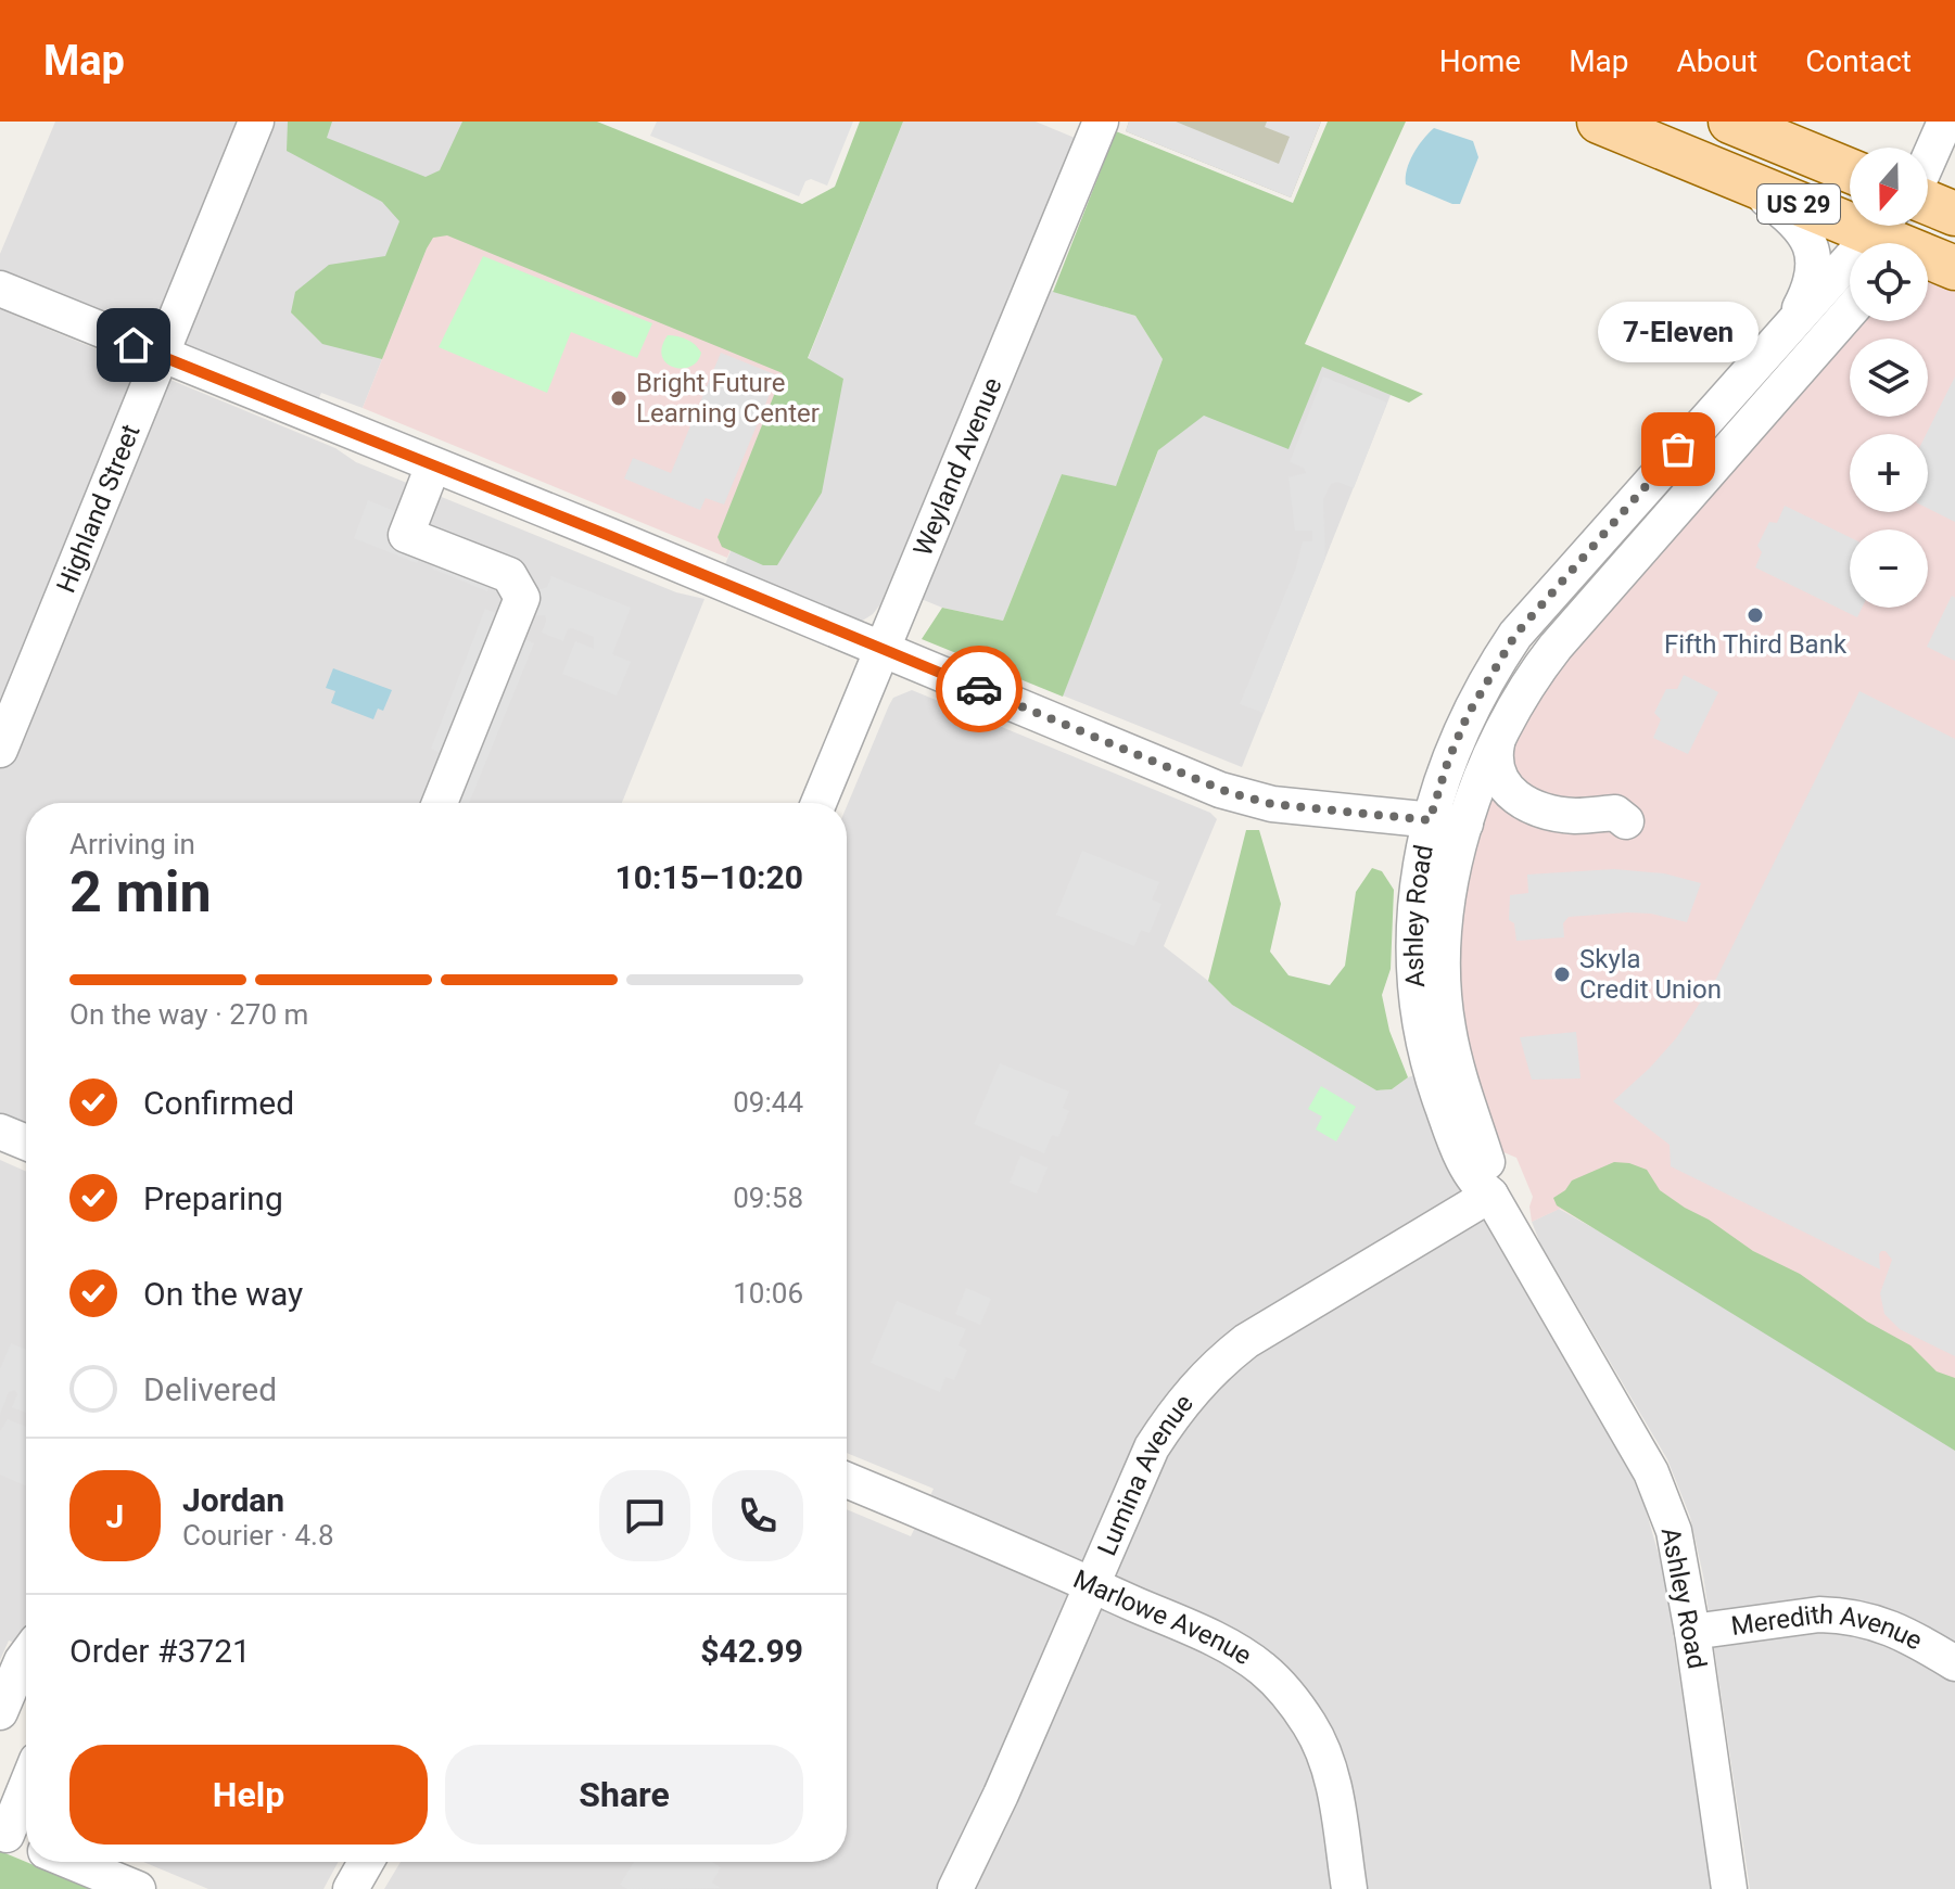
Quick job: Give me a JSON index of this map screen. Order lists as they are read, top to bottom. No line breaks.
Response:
{"streets":{"main road":["US 29"],"street":["Weyland Avenue","Highland Street","Ashley Road","Lumina Avenue","Marlowe Avenue","Meredith Avenue"]},"crossings":[["US 29","Ashley Road"],["Ashley Road","Lumina Avenue"],["Ashley Road","Meredith Avenue"],["Lumina Avenue","Marlowe Avenue"]],"places":["Bright Future Learning Center","7-Eleven","Fifth Third Bank","Skyla Credit Union"],"north":"bottom","page":{"header":"Map","nav":["Home","Map","About","Contact"],"map_buttons":["+","−"],"bubble":"7-Eleven","heading":["2 min","Arriving in","10:15–10:20"],"panel":["Jordan","Courier · 4.8","Order #3721","$42.99"],"bar":"On the way · 270 m","list":[["Confirmed","09:44"],["Preparing","09:58"],["On the way","10:06"],"Delivered"],"round":"J","buttons":["Help","Share"]}}
